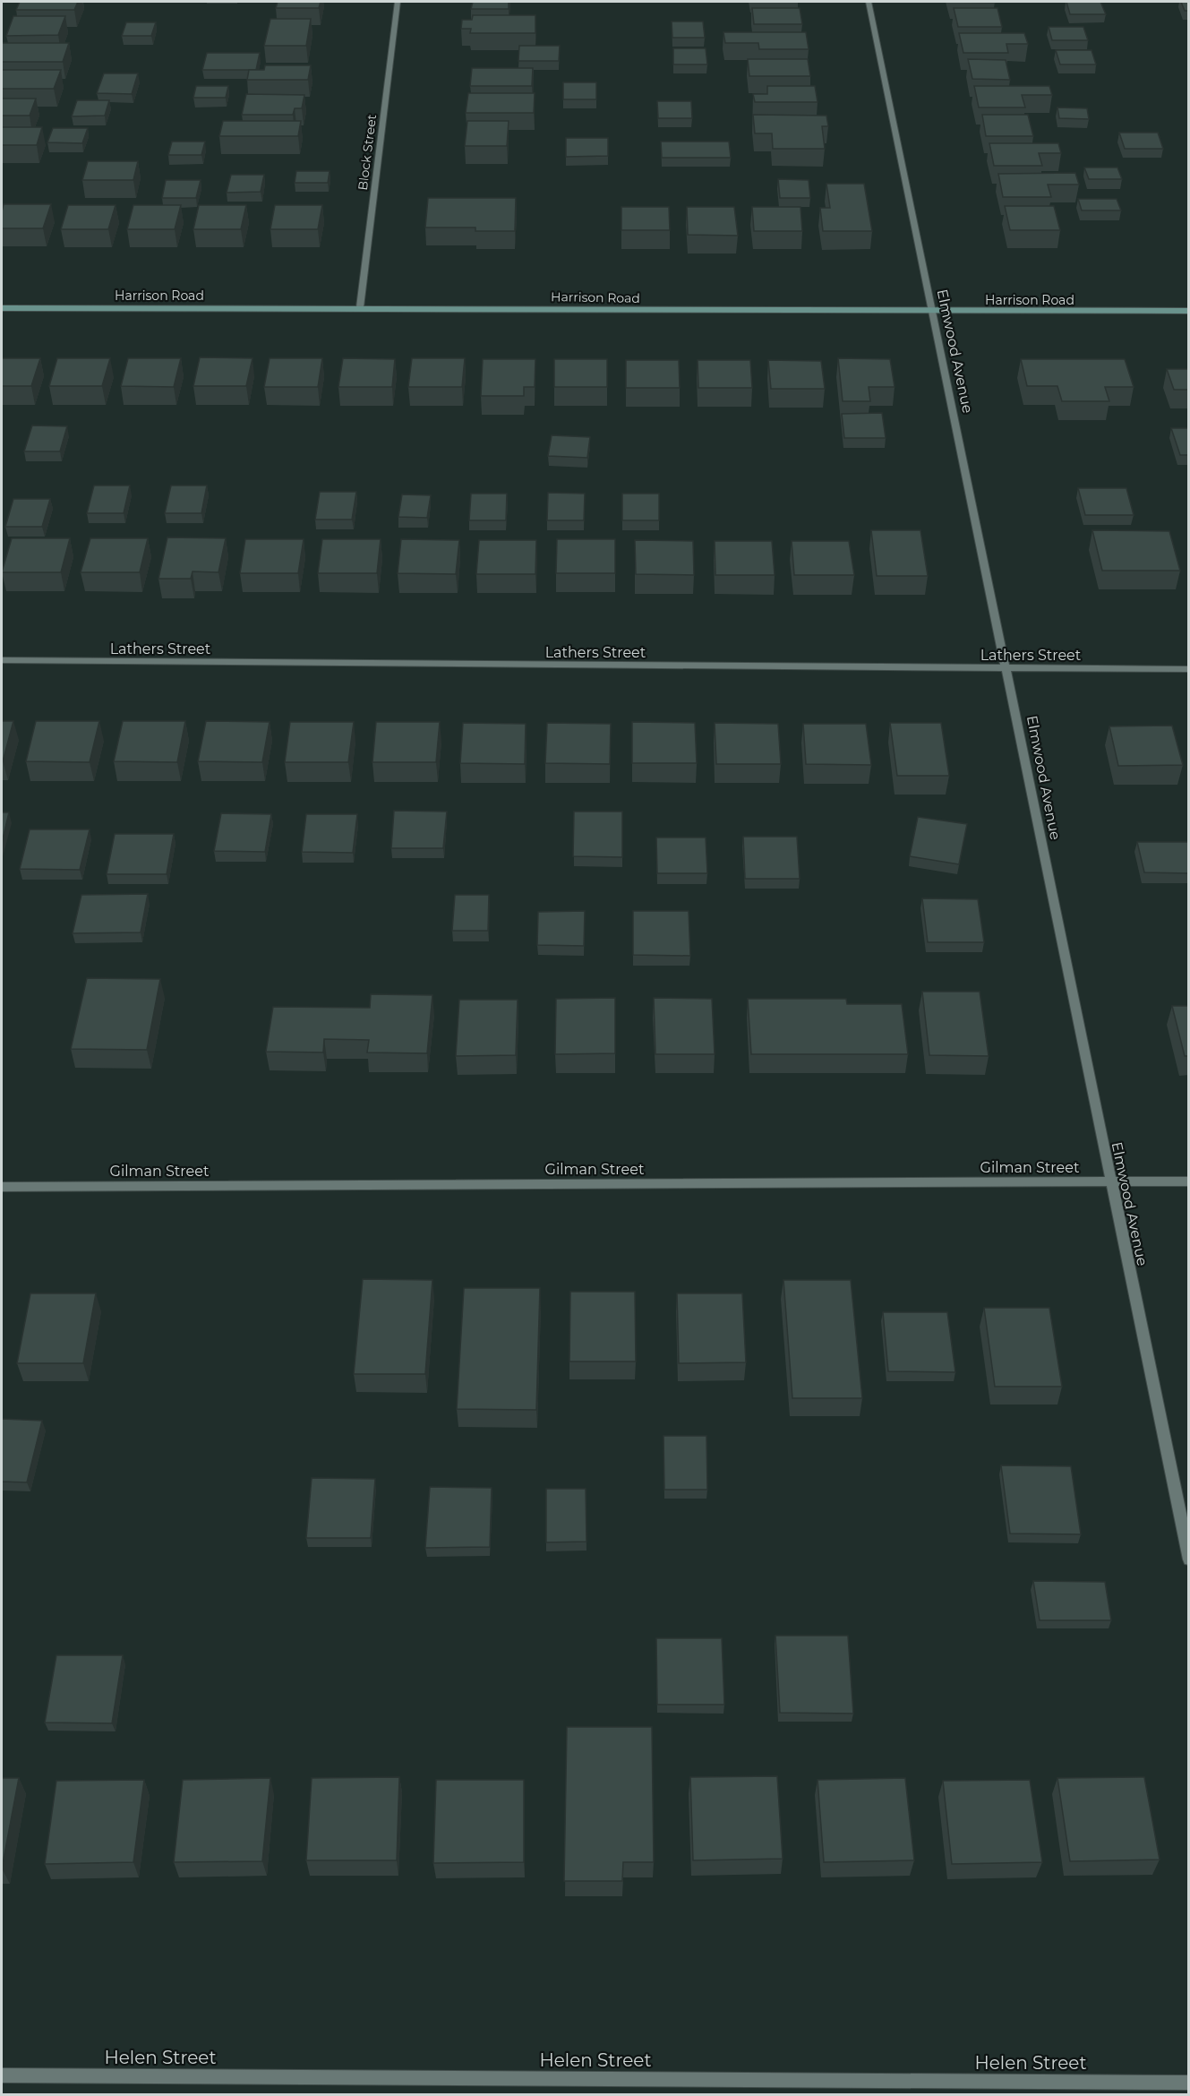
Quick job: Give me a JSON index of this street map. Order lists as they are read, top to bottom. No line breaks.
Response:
{"streets":{"street":["Block Street","Harrison Road","Elmwood Avenue","Lathers Street","Gilman Street","Helen Street"]},"crossings":[["Block Street","Harrison Road"],["Harrison Road","Elmwood Avenue"],["Elmwood Avenue","Lathers Street"],["Elmwood Avenue","Gilman Street"]]}
